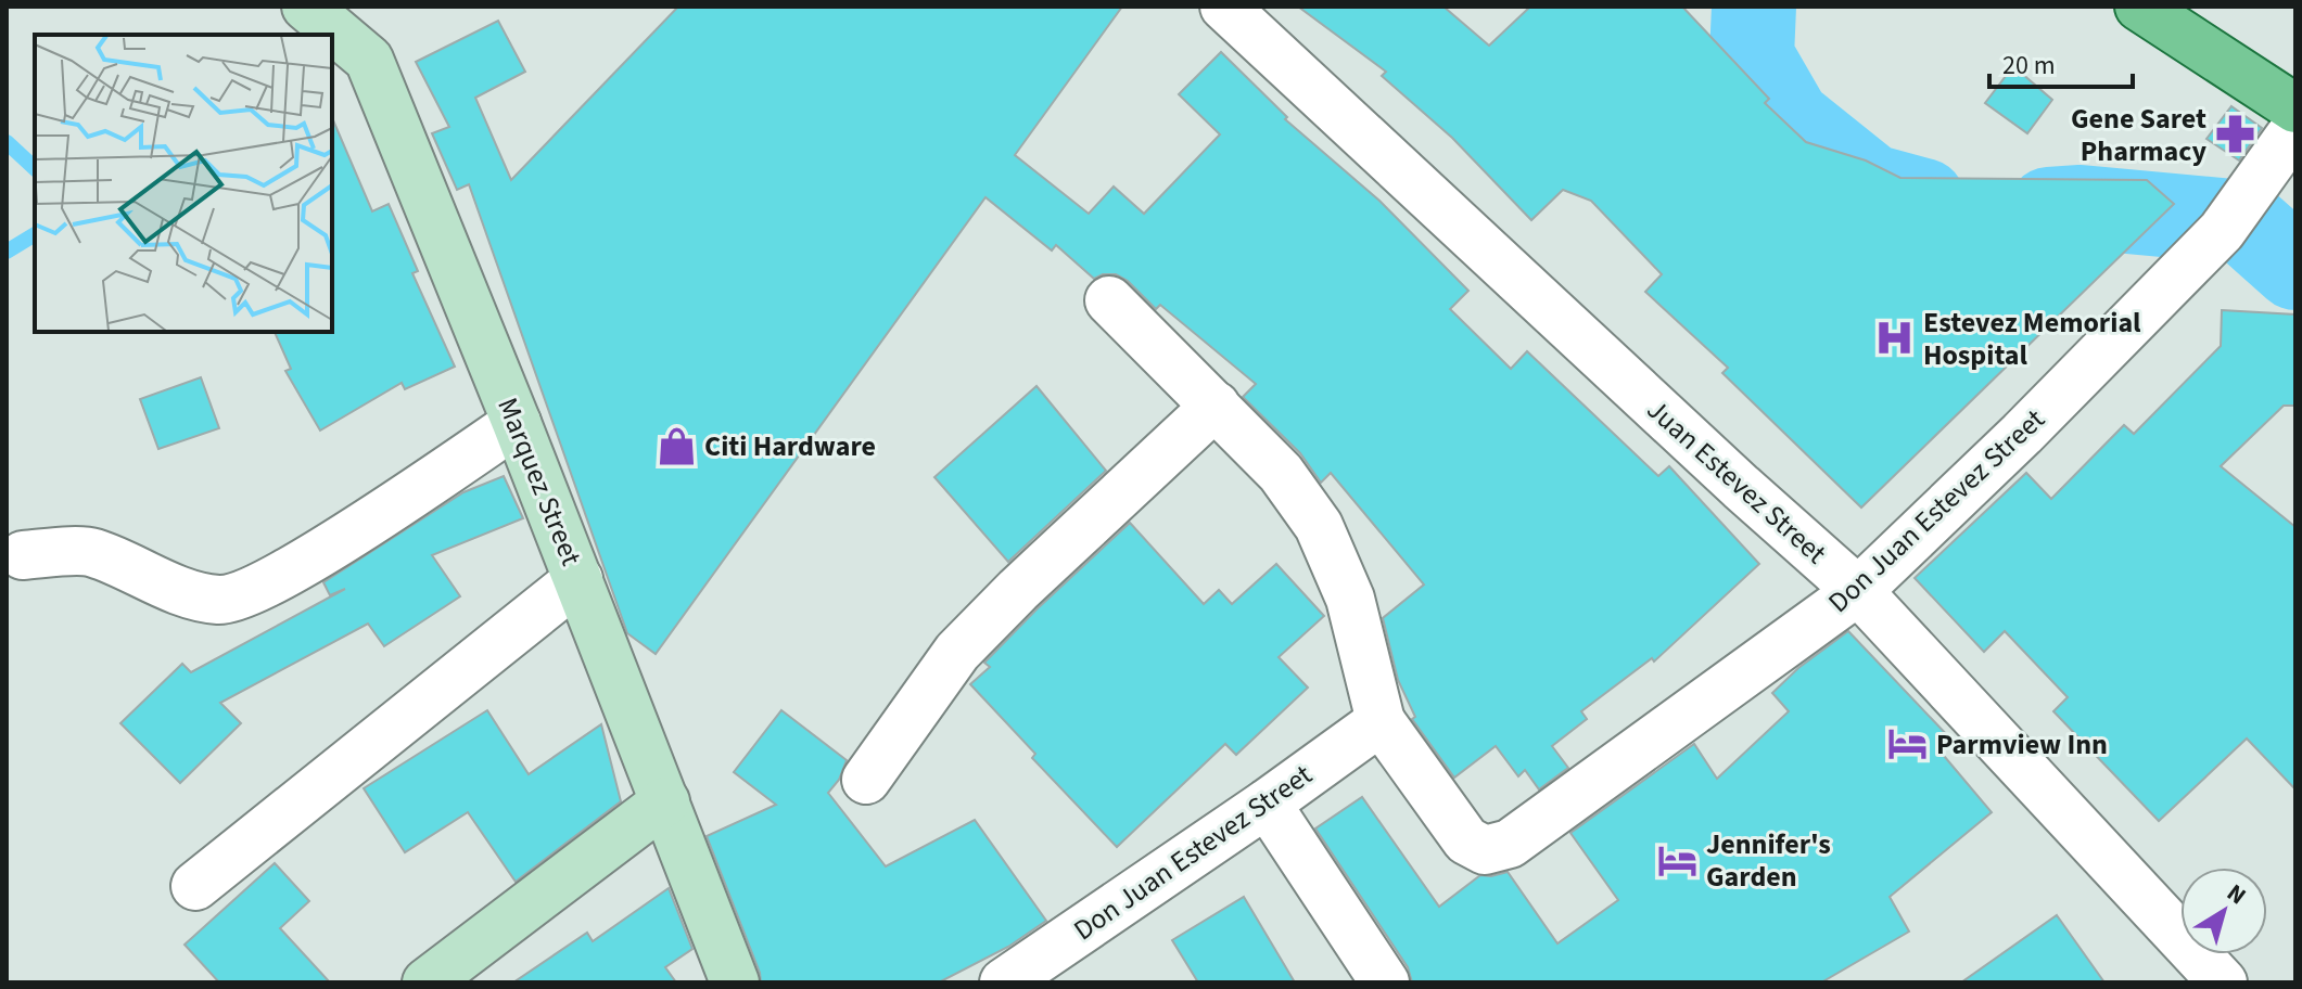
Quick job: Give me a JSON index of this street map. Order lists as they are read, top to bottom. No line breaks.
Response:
{"streets":{"street":["Marquez Street","Juan Estevez Street","Don Juan Estevez Street"]},"crossings":[["Juan Estevez Street","Don Juan Estevez Street"]],"places":{"pharmacy":["Gene Saret Pharmacy"],"hospital":["Estevez Memorial Hospital"],"shop":["Citi Hardware"],"hotel":["Parmview Inn","Jennifer's Garden"]},"scale_bar":"20 m","north":"top right"}
